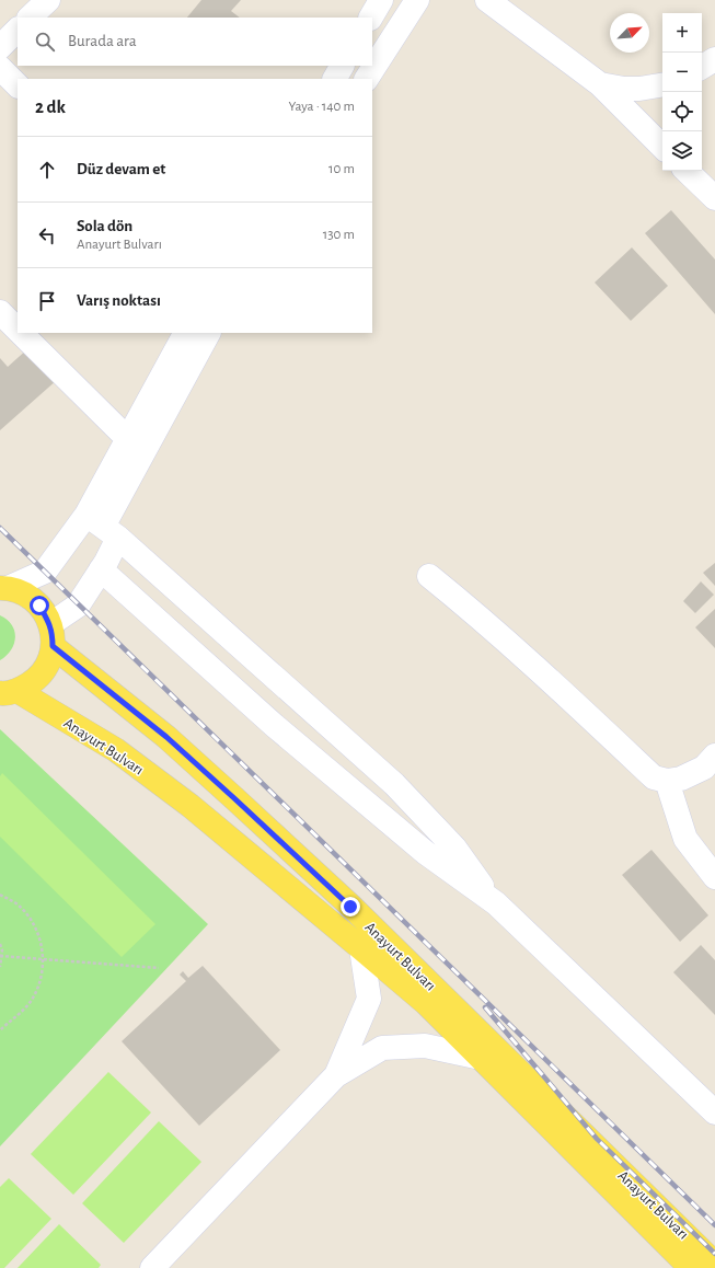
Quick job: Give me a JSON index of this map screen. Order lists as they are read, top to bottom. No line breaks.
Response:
{"streets":{"main road":["Anayurt Bulvarı"]},"north":"top right","page":{"map_buttons":["+","−"],"search":"Burada ara","heading":["2 dk","Yaya · 140 m"],"list":[["Düz devam et","10 m"],["Sola dön","Anayurt Bulvarı","130 m"],"Varış noktası"]}}
